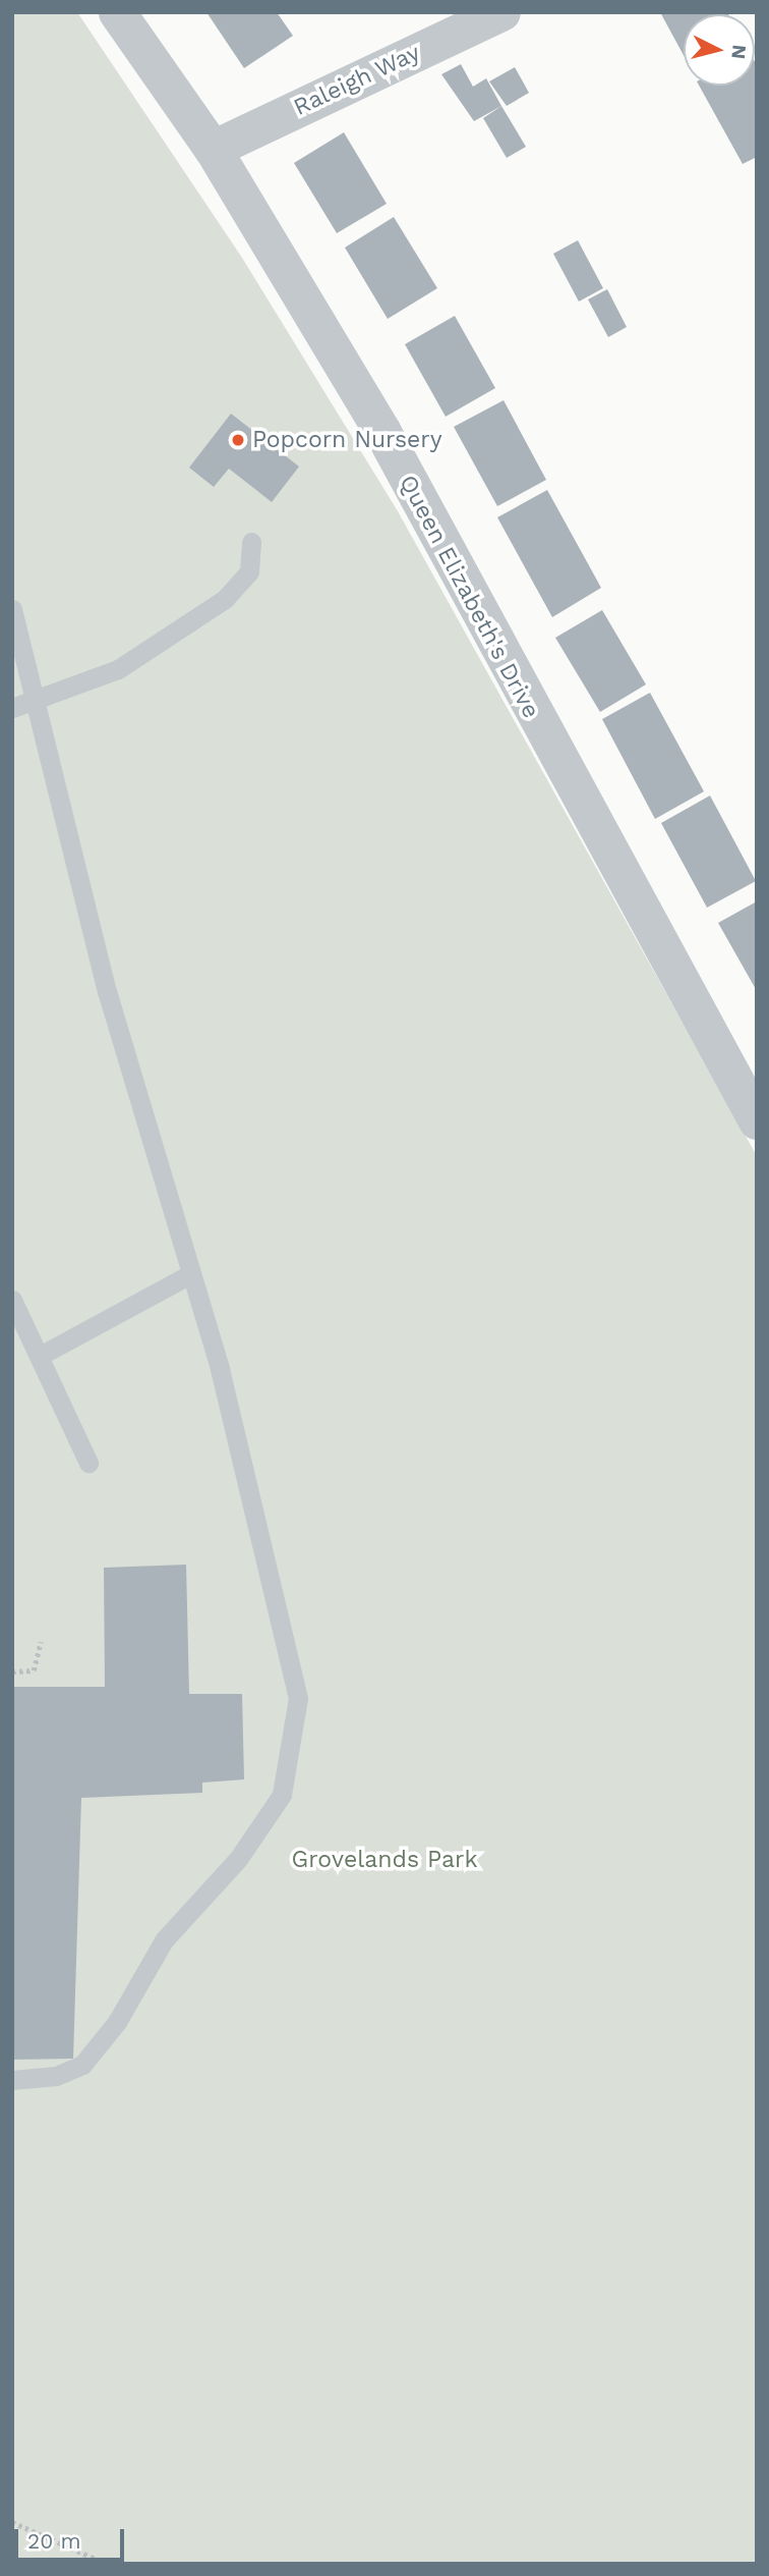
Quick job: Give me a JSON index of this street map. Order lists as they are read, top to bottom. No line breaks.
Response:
{"streets":{"street":["Raleigh Way","Queen Elizabeth's Drive"]},"crossings":[["Raleigh Way","Queen Elizabeth's Drive"]],"parks":["Grovelands Park"],"places":["Popcorn Nursery"],"scale_bar":"20 m","north":"right"}
